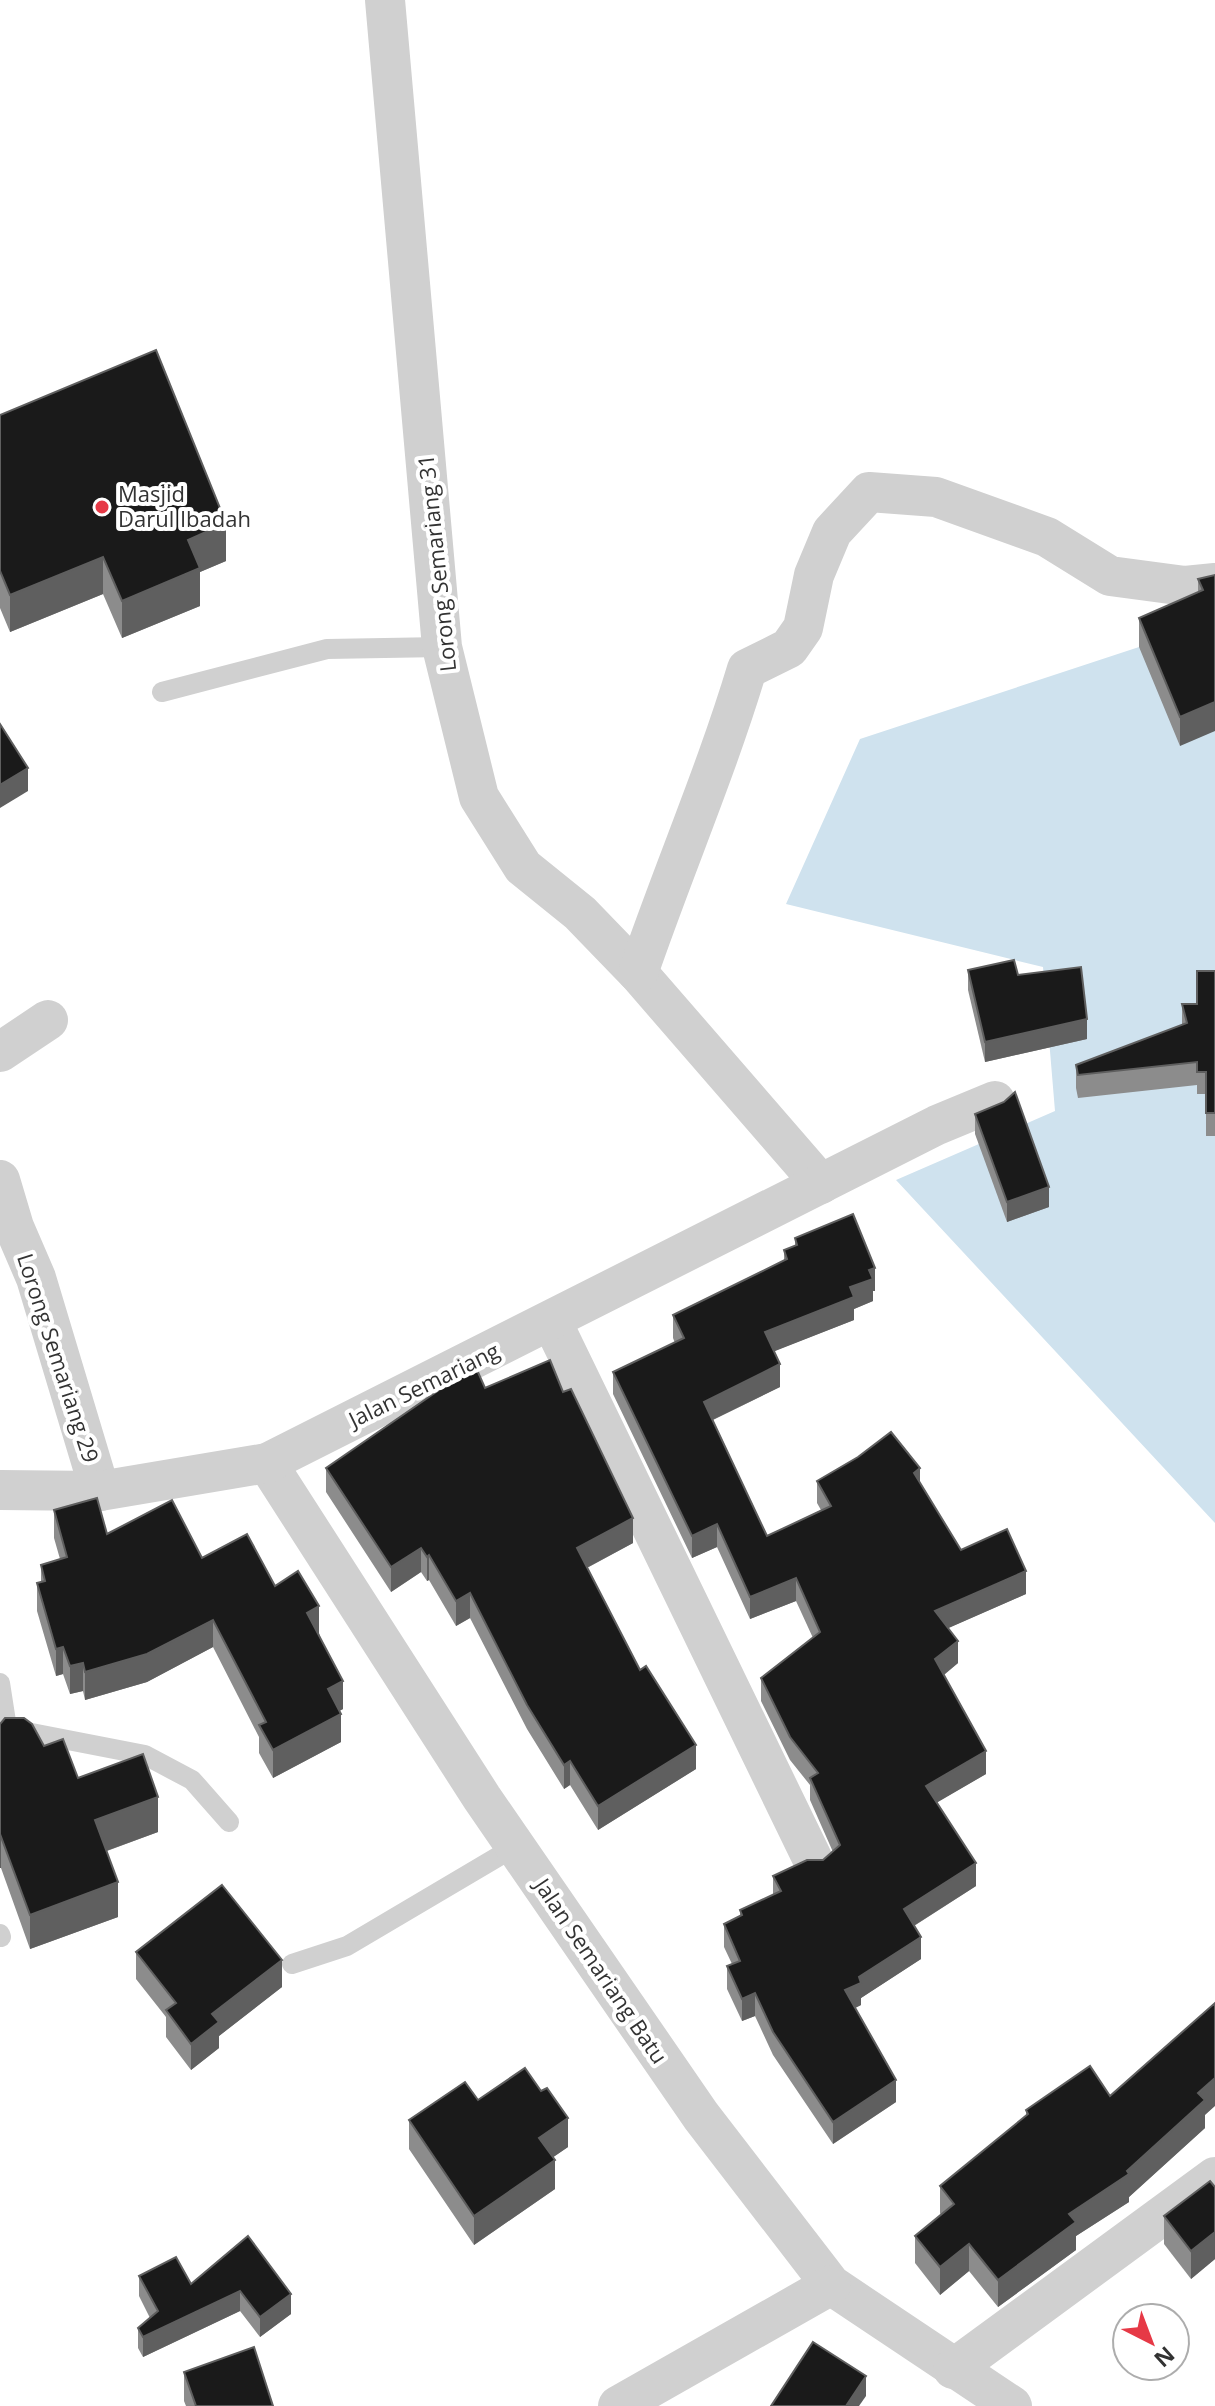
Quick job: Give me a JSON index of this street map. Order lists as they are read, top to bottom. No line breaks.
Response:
{"streets":{"street":["Lorong Semariang 31","Lorong Semariang 29","Jalan Semariang","Jalan Semariang Batu"]},"crossings":[["Lorong Semariang 31","Jalan Semariang"],["Lorong Semariang 29","Jalan Semariang"],["Jalan Semariang","Jalan Semariang Batu"]],"places":["Masjid Darul Ibadah"],"north":"bottom right"}
